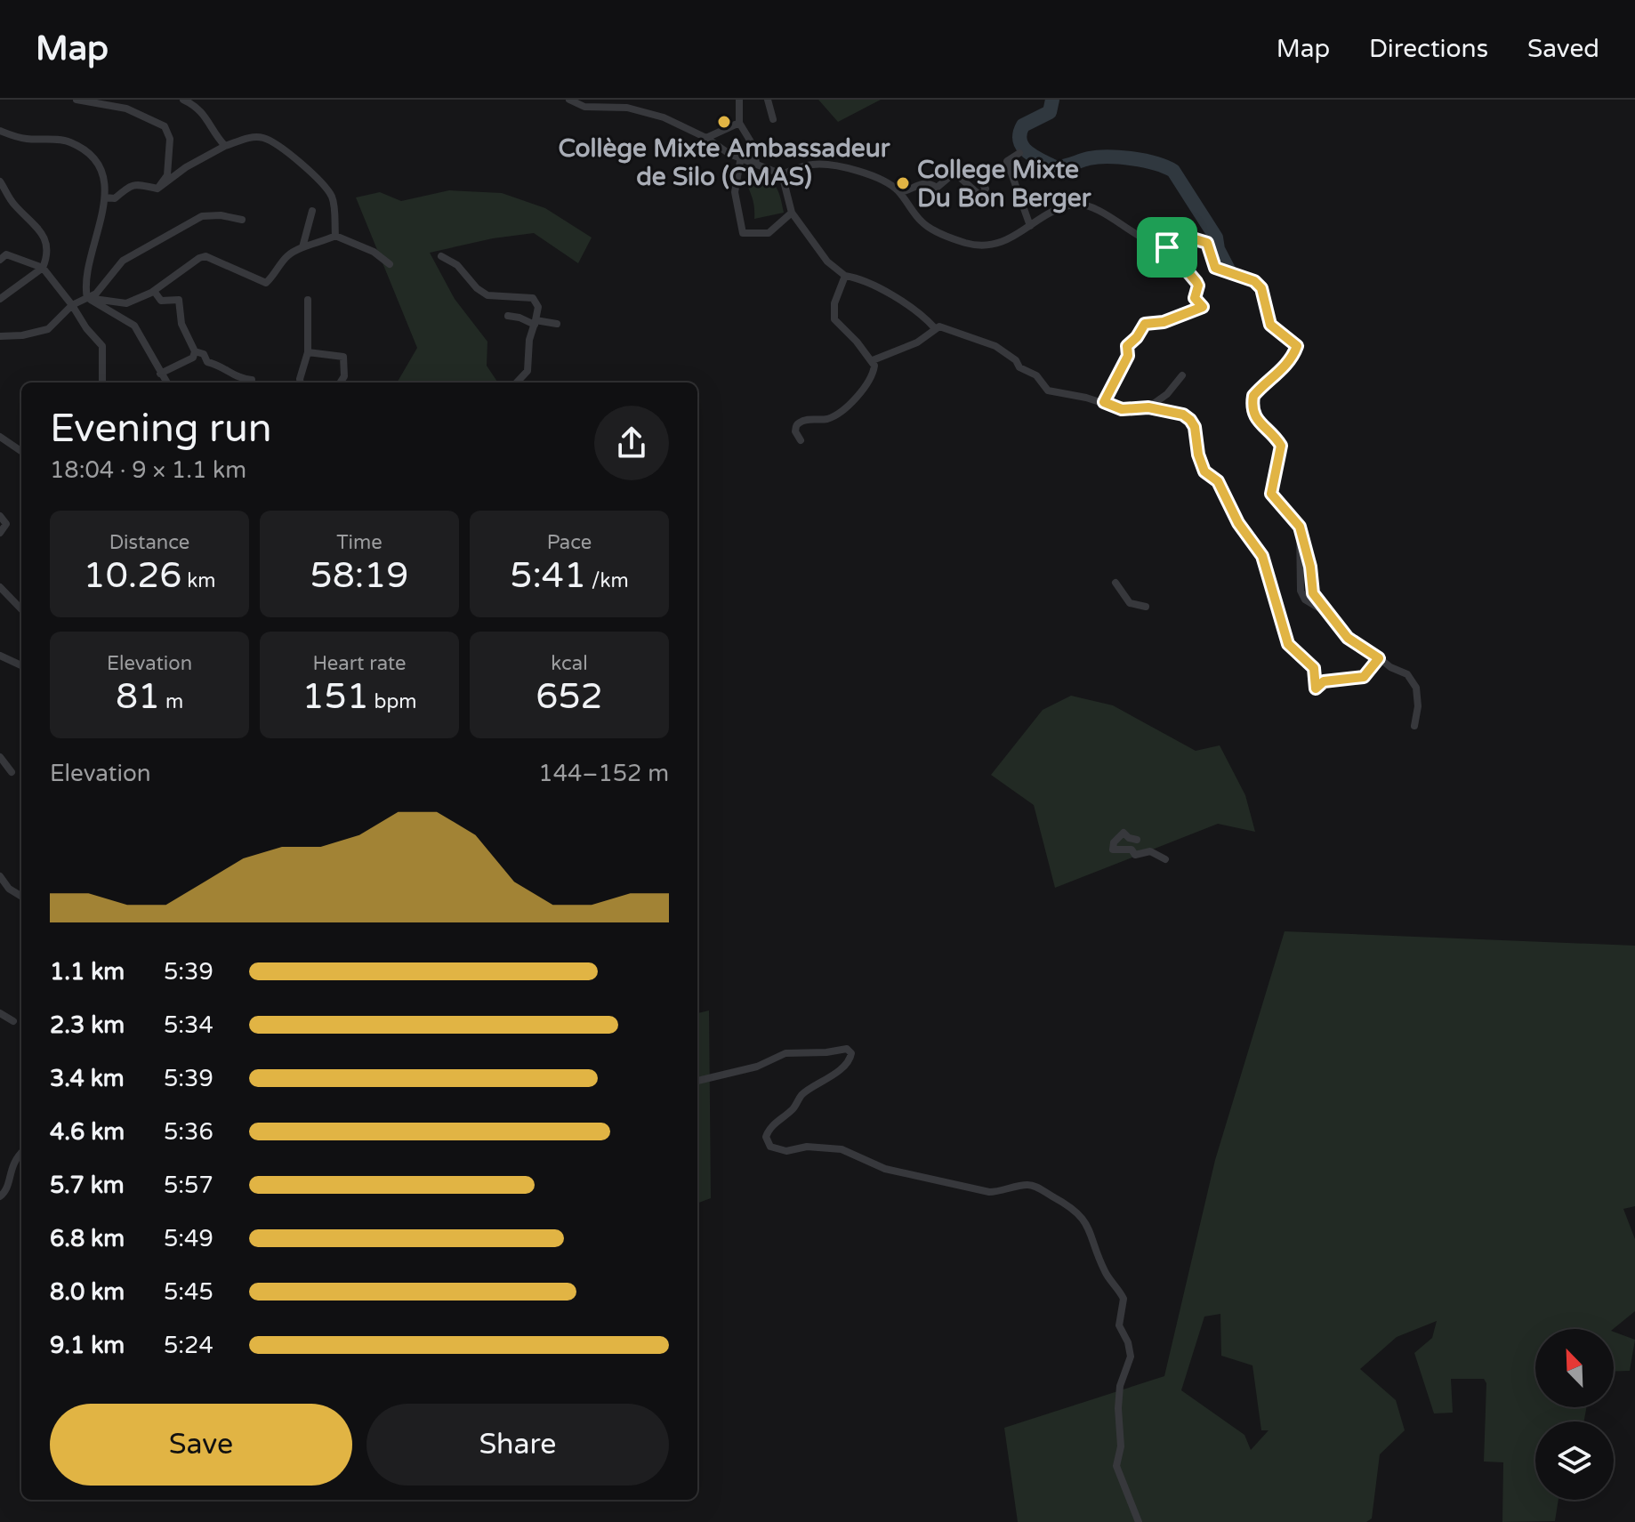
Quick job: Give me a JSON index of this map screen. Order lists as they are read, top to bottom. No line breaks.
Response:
{"places":["Collège Mixte Ambassadeur de Silo (CMAS)","College Mixte Du Bon Berger"],"north":"top left","page":{"header":"Map","nav":["Map","Directions","Saved"],"heading":["Evening run","18:04 · 9 × 1.1 km"],"stats":[["Distance","10.26 km"],["Time","58:19"],["Pace","5:41 /km"],["Elevation","81 m"],["Heart rate","151 bpm"],["kcal","652"]],"chart":["Elevation","144–152 m"],"list":[{"name":"1.1 km","note":"5:39"},{"name":"2.3 km","note":"5:34"},{"name":"3.4 km","note":"5:39"},{"name":"4.6 km","note":"5:36"},{"name":"5.7 km","note":"5:57"},{"name":"6.8 km","note":"5:49"},{"name":"8.0 km","note":"5:45"},{"name":"9.1 km","note":"5:24"}],"buttons":["Save","Share"]}}
